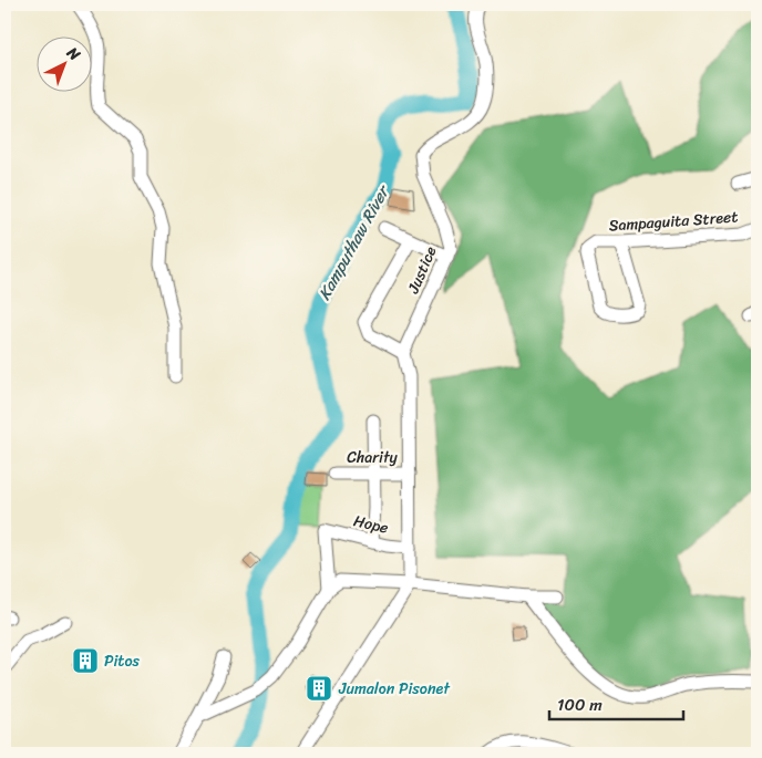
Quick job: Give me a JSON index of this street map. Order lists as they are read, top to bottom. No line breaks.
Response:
{"streets":{"street":["Sampaguita Street","Justice","Charity","Hope"]},"water":["Kamputhaw River"],"places":{"building":["Pitos","Jumalon Pisonet"]},"scale_bar":"100 m","north":"top right"}
